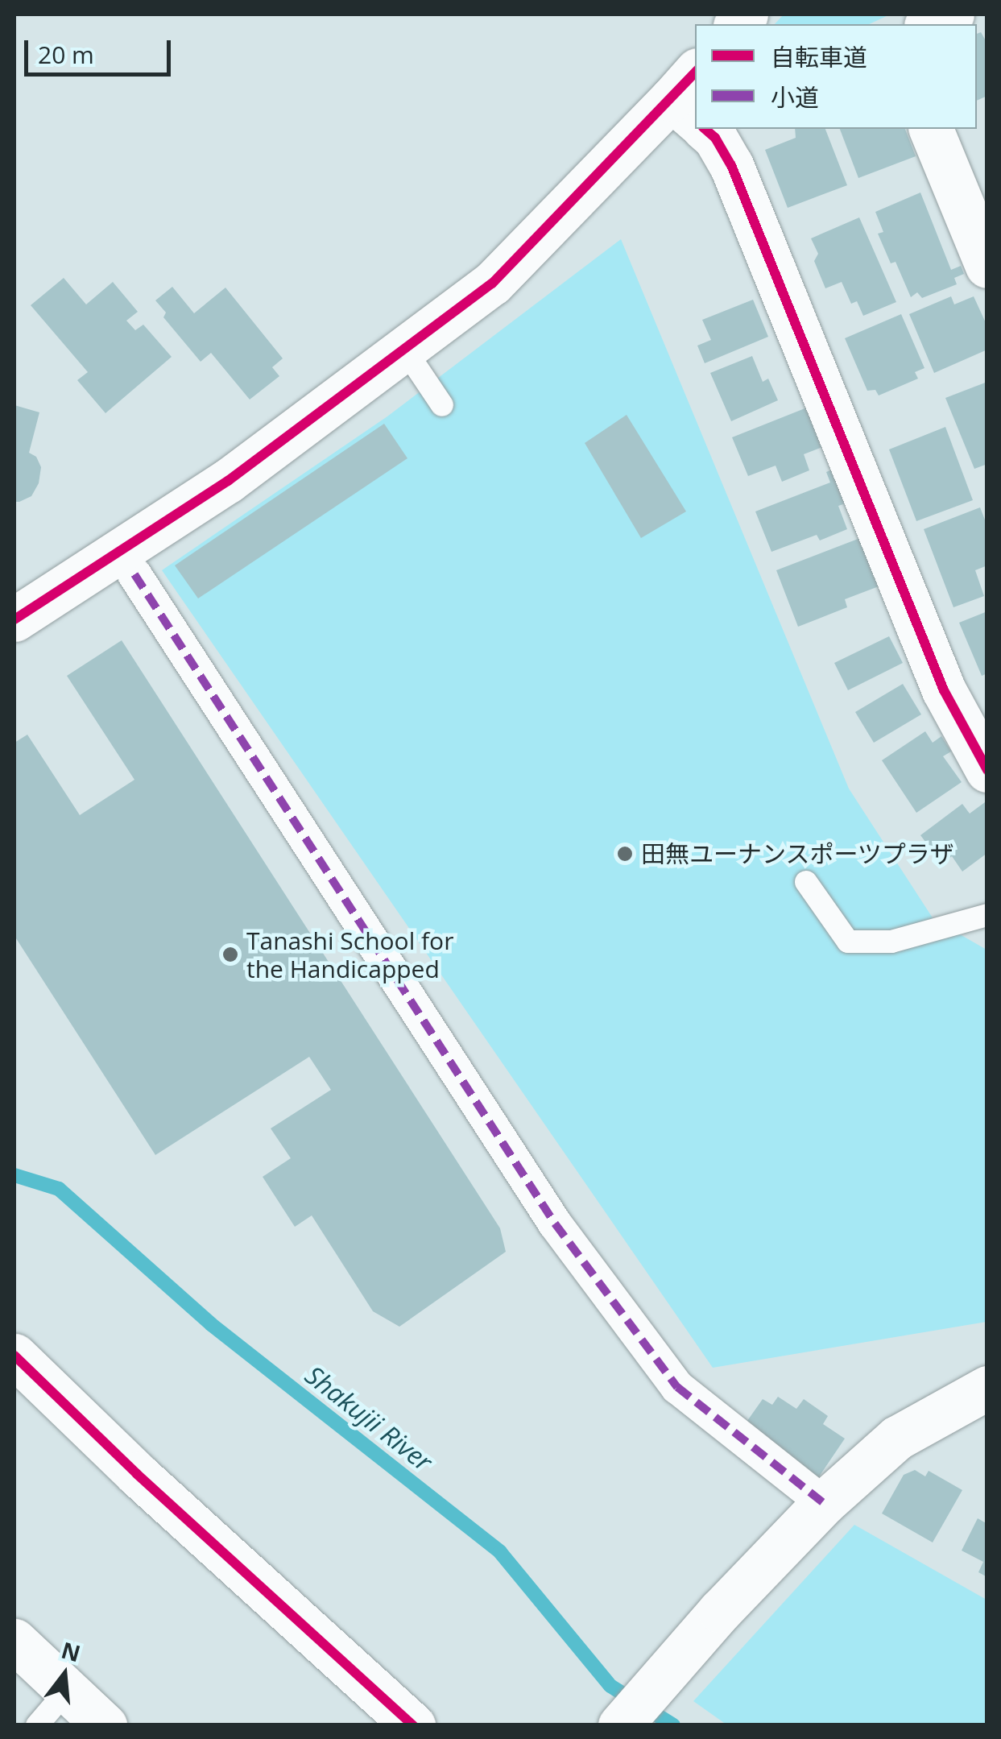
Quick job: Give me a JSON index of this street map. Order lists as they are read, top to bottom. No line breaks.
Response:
{"water":["Shakujii River"],"places":["田無ユーナンスポーツプラザ","Tanashi School for the Handicapped"],"legend":["自転車道","小道"],"scale_bar":"20 m","north":"top"}
